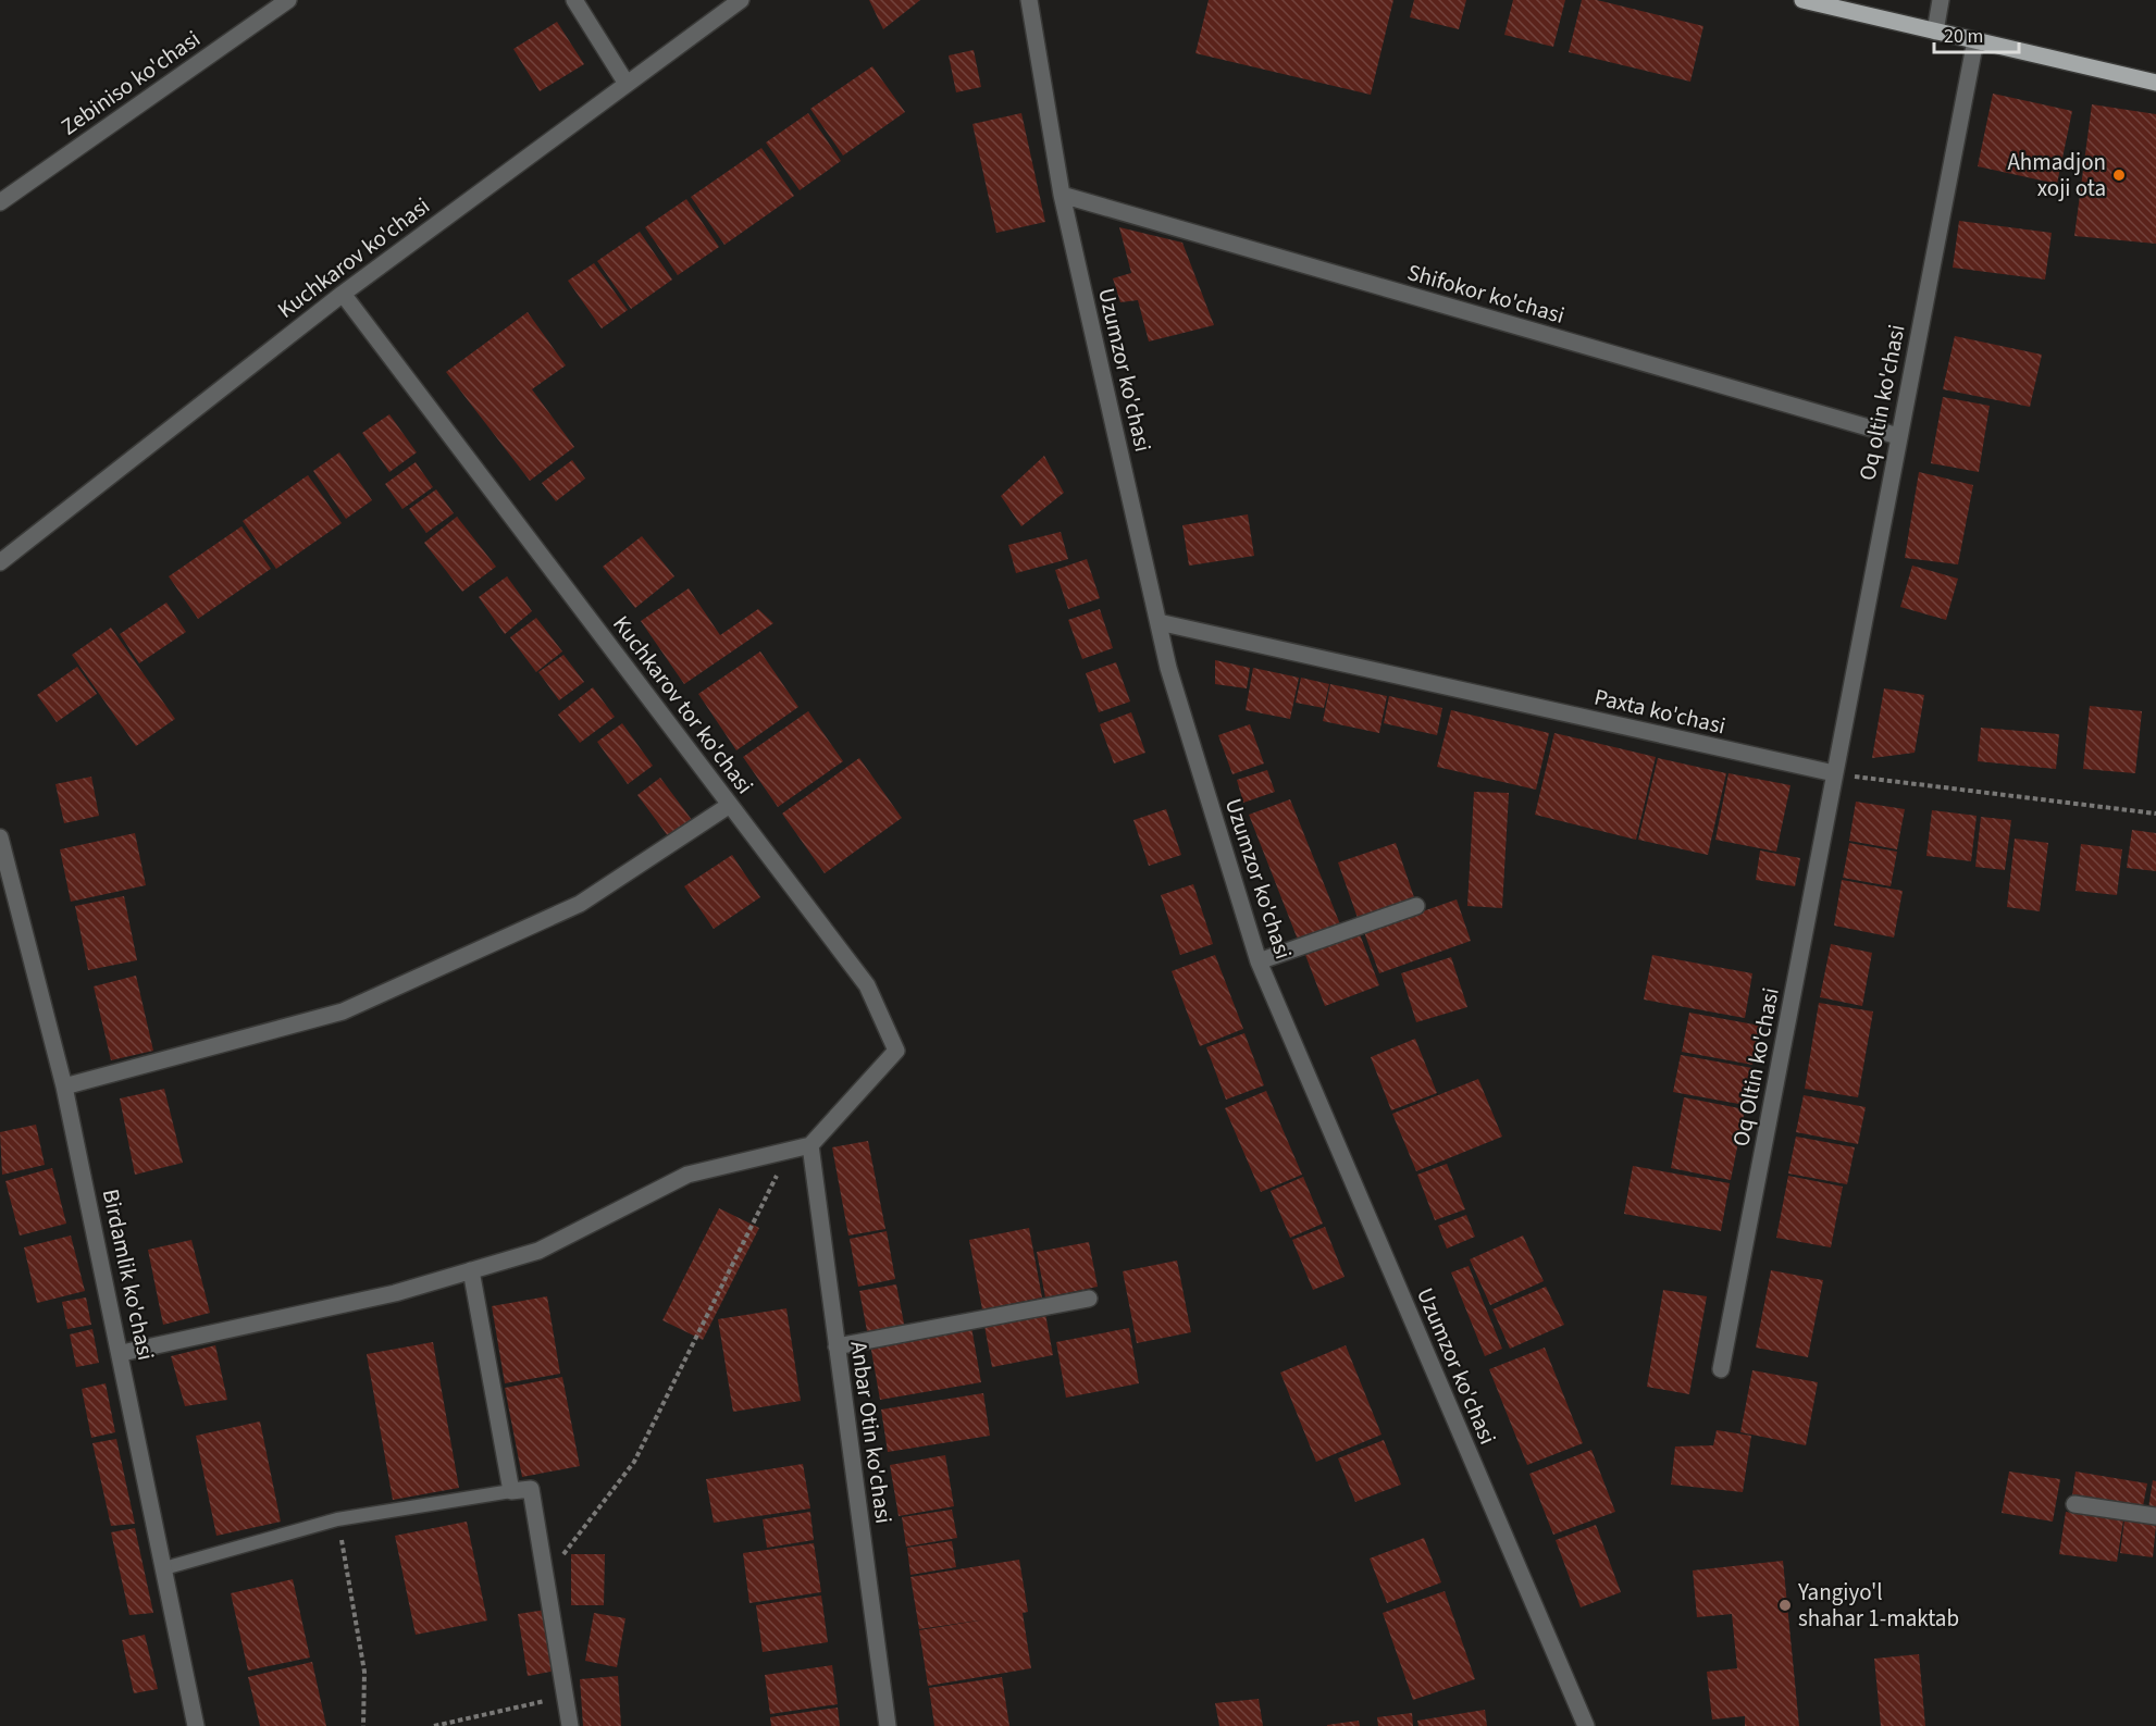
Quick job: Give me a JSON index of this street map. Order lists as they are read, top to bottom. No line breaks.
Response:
{"streets":{"street":["Zebiniso ko'chasi","Kuchkarov ko'chasi","Shifokor ko'chasi","Uzumzor ko'chasi","Oq oltin ko'chasi","Kuchkarov tor ko'chasi","Paxta ko'chasi","Oq Oltin ko'chasi","Birdamlik ko'chasi","Anbar Otin ko'chasi"]},"crossings":[["Kuchkarov ko'chasi","Kuchkarov tor ko'chasi"],["Shifokor ko'chasi","Uzumzor ko'chasi"],["Shifokor ko'chasi","Oq oltin ko'chasi"],["Uzumzor ko'chasi","Paxta ko'chasi"],["Oq oltin ko'chasi","Paxta ko'chasi"],["Oq oltin ko'chasi","Oq Oltin ko'chasi"],["Kuchkarov tor ko'chasi","Anbar Otin ko'chasi"],["Paxta ko'chasi","Oq Oltin ko'chasi"]],"places":["Ahmadjon xoji ota","Yangiyo'l shahar 1-maktab"],"scale_bar":"20 m"}
